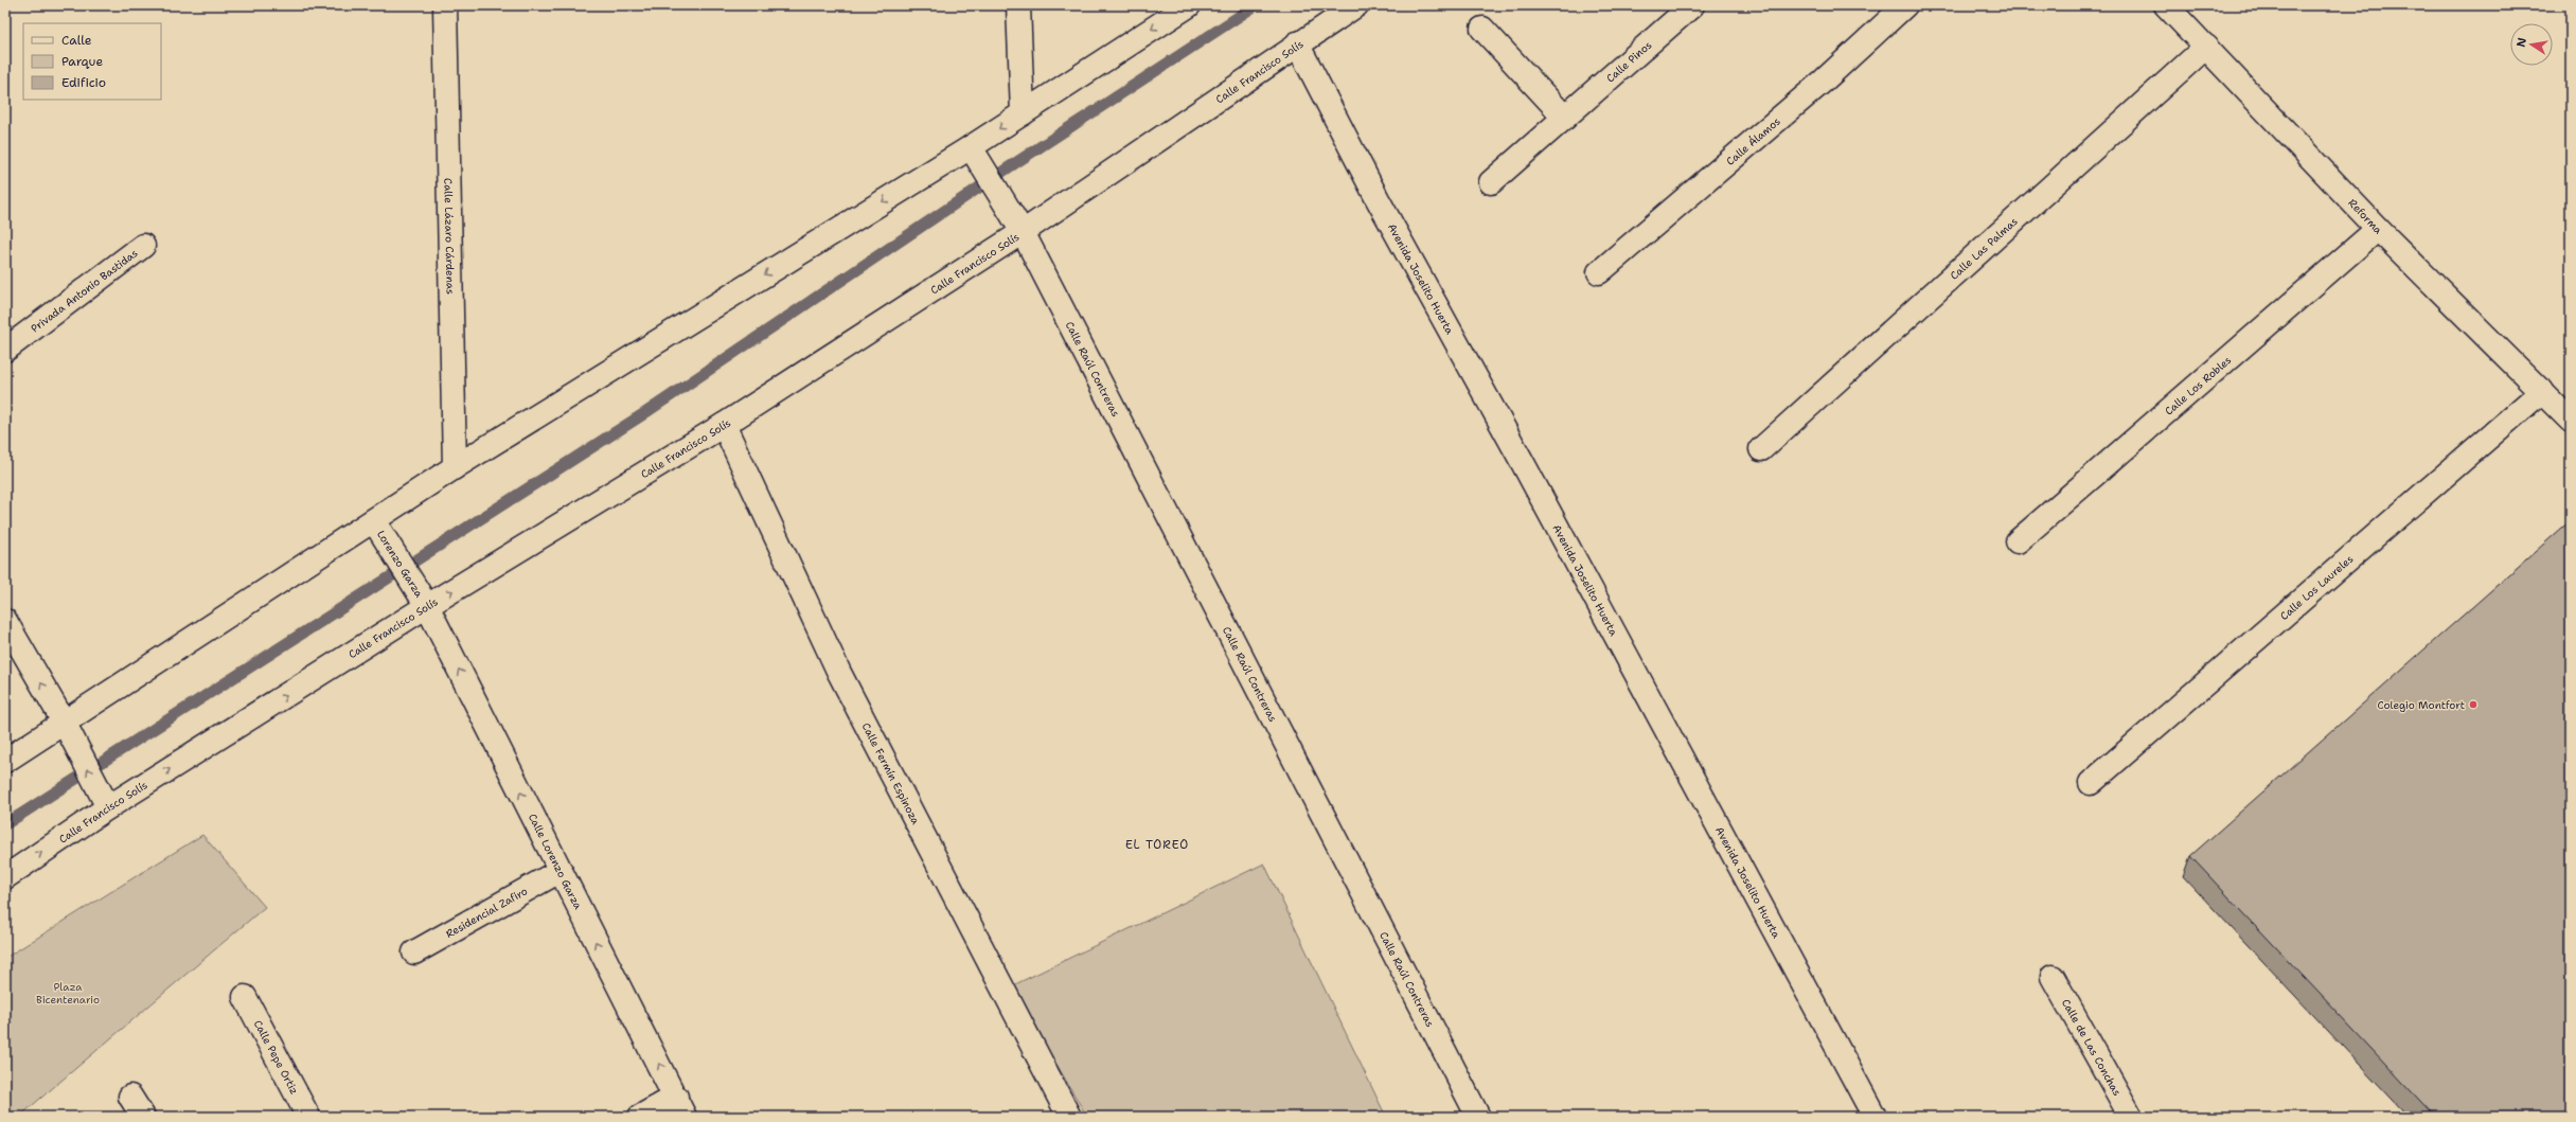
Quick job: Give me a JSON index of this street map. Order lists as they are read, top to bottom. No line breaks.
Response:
{"streets":{"street":["Calle Pinos","Calle Francisco Solís","Calle Álamos","Reforma","Calle Lázaro Cárdenas","Calle Las Palmas","Avenida Joselito Huerta","Privada Antonio Bastidas","Calle Raúl Contreras","Calle Los Robles","Lorenzo Garza","Calle Los Laureles","Calle Fermín Espinoza","Calle Lorenzo Garza","Residencial Zafiro","Calle de Las Conchas","Calle Pepe Ortiz"]},"crossings":[["Calle Francisco Solís","Avenida Joselito Huerta"],["Calle Francisco Solís","Calle Raúl Contreras"],["Calle Francisco Solís","Lorenzo Garza"],["Calle Francisco Solís","Calle Fermín Espinoza"],["Calle Francisco Solís","Calle Lorenzo Garza"],["Reforma","Calle Las Palmas"],["Reforma","Calle Los Robles"],["Reforma","Calle Los Laureles"],["Lorenzo Garza","Calle Lorenzo Garza"],["Calle Lorenzo Garza","Residencial Zafiro"]],"one_way":["Calle Lorenzo Garza"],"districts":["EL TOREO"],"parks":["Plaza Bicentenario"],"places":["Colegio Montfort"],"legend":["Calle","Parque","Edificio"],"north":"left"}
